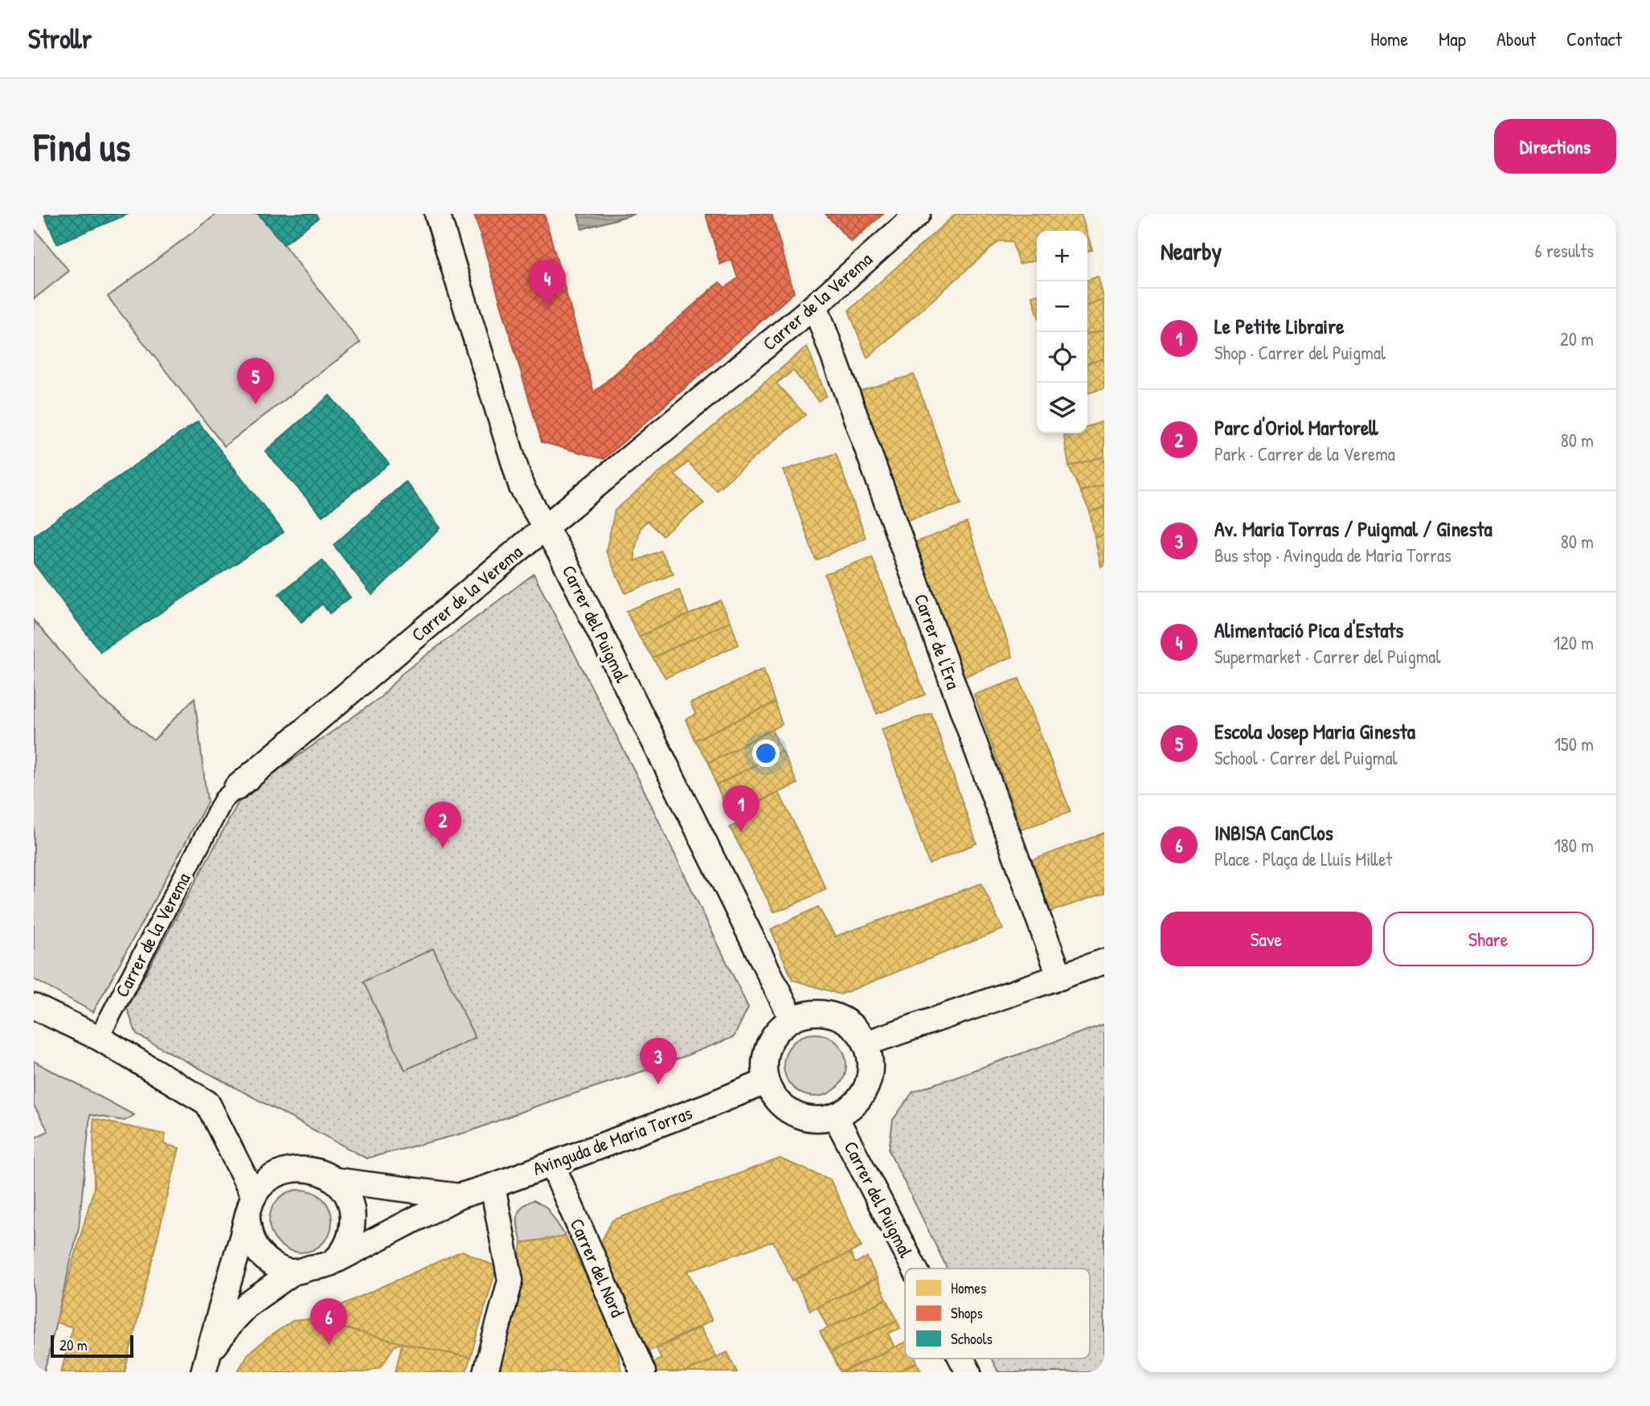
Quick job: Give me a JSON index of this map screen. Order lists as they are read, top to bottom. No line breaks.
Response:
{"streets":{"street":["Carrer de la Verema","Carrer del Puigmal","Carrer de l'Era","Avinguda de Maria Torras","Carrer del Nord"]},"crossings":[["Carrer de la Verema","Carrer del Puigmal"],["Carrer de la Verema","Carrer de l'Era"],["Carrer del Puigmal","Avinguda de Maria Torras"],["Avinguda de Maria Torras","Carrer del Nord"]],"legend":["Homes","Shops","Schools"],"scale_bar":"20 m","page":{"header":"Strollr","nav":["Home","Map","About","Contact"],"buttons":["Directions",["Save","Share"]],"title":"Find us","heading":["Nearby","6 results"],"map_buttons":["+","−"],"pins":["4","5","1","2","3","6"],"list":[{"mark":"1","name":"Le Petite Libraire","note":"Shop · Carrer del Puigmal","value":"20 m"},{"mark":"2","name":"Parc d'Oriol Martorell","note":"Park · Carrer de la Verema","value":"80 m"},{"mark":"3","name":"Av. Maria Torras / Puigmal / Ginesta","note":"Bus stop · Avinguda de Maria Torras","value":"80 m"},{"mark":"4","name":"Alimentació Pica d'Estats","note":"Supermarket · Carrer del Puigmal","value":"120 m"},{"mark":"5","name":"Escola Josep Maria Ginesta","note":"School · Carrer del Puigmal","value":"150 m"},{"mark":"6","name":"INBISA CanClos","note":"Place · Plaça de Lluís Millet","value":"180 m"}],"scale":"20 m"}}
